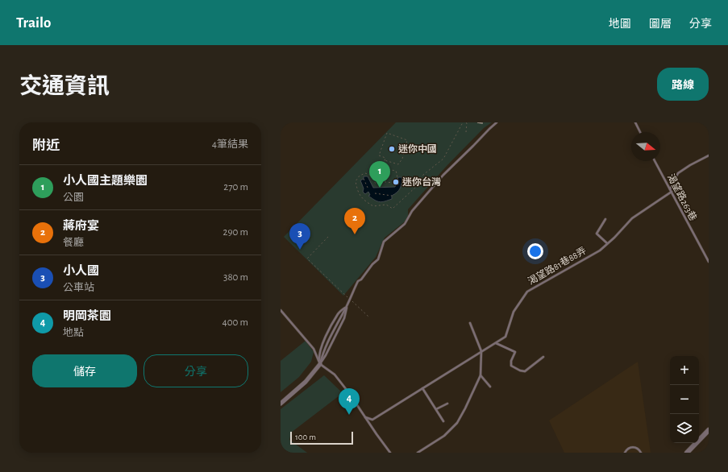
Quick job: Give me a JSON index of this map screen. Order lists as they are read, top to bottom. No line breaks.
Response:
{"streets":{"lane":["渴望路263巷","渴望路81巷88弄"]},"crossings":[["渴望路263巷","渴望路81巷88弄"]],"places":["迷你中國","迷你台灣"],"scale_bar":"100 m","north":"right","page":{"header":"Trailo","nav":["地圖","圖層","分享"],"title":"交通資訊","buttons":["路線",["儲存","分享"]],"heading":["附近","4筆結果"],"pins":["1","2","3","4"],"list":[{"mark":"1","name":"小人國主題樂園","note":"公園","value":"270 m"},{"mark":"2","name":"蔣府宴","note":"餐廳","value":"290 m"},{"mark":"3","name":"小人國","note":"公車站","value":"380 m"},{"mark":"4","name":"明岡茶園","note":"地點","value":"400 m"}],"map_buttons":["+","−"],"scale":"100 m"}}
